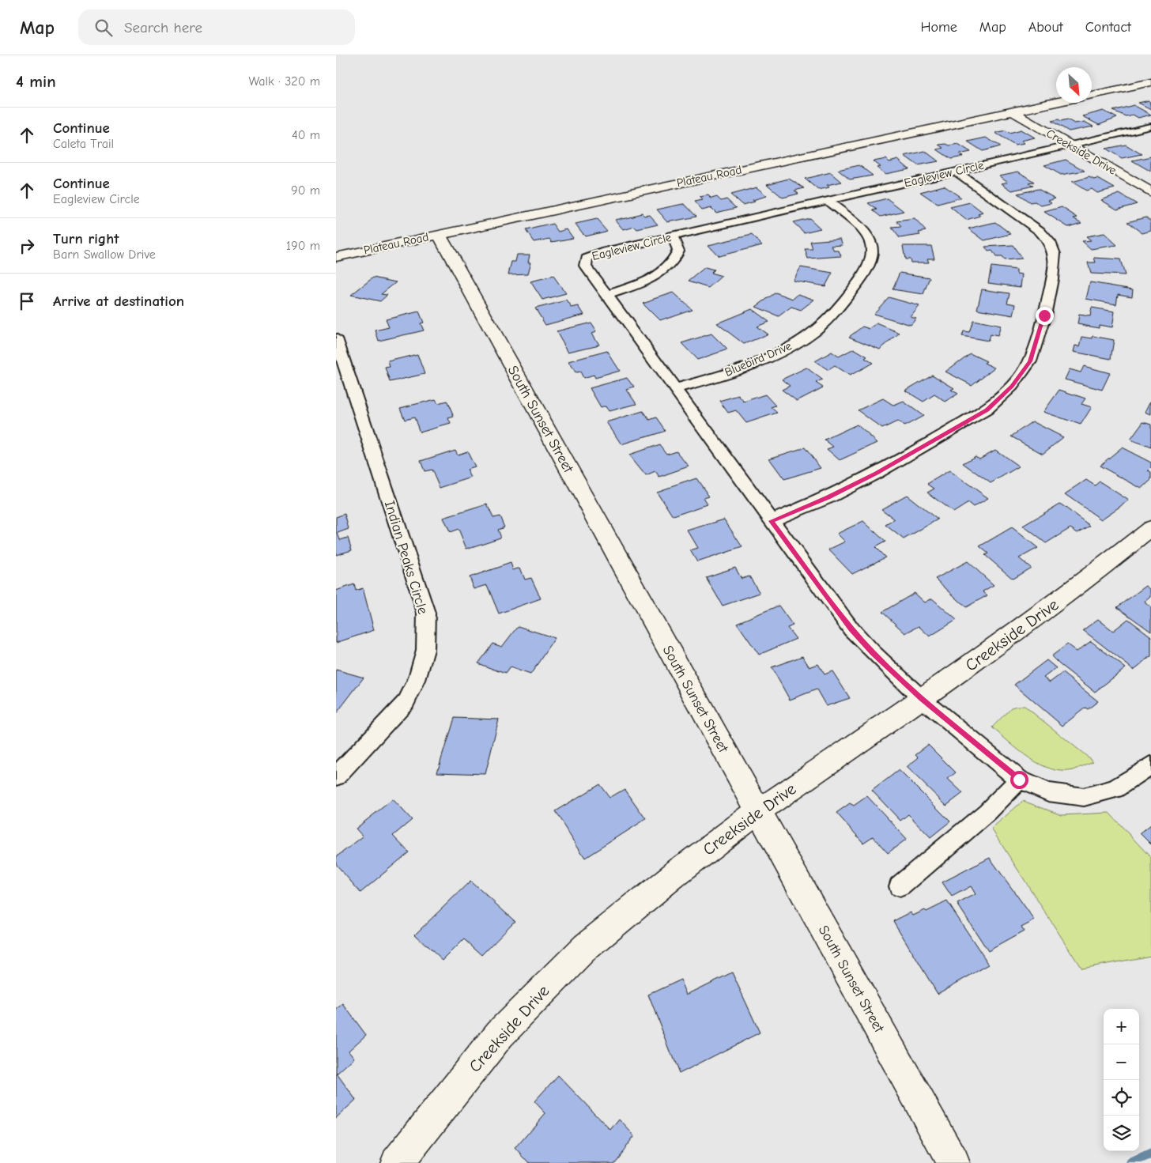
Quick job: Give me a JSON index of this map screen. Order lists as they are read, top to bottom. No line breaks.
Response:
{"streets":{"street":["Creekside Drive","Eagleview Circle","Plateau Road","Bluebird Drive","South Sunset Street","Indian Peaks Circle"]},"crossings":[["Creekside Drive","Eagleview Circle"],["Creekside Drive","Plateau Road"],["Creekside Drive","South Sunset Street"],["Eagleview Circle","Bluebird Drive"],["Plateau Road","South Sunset Street"]],"north":"bottom right","page":{"header":"Map","search":"Search here","nav":["Home","Map","About","Contact"],"heading":["4 min","Walk · 320 m"],"list":[["Continue","Caleta Trail","40 m"],["Continue","Eagleview Circle","90 m"],["Turn right","Barn Swallow Drive","190 m"],"Arrive at destination"],"map_buttons":["+","−"]}}
